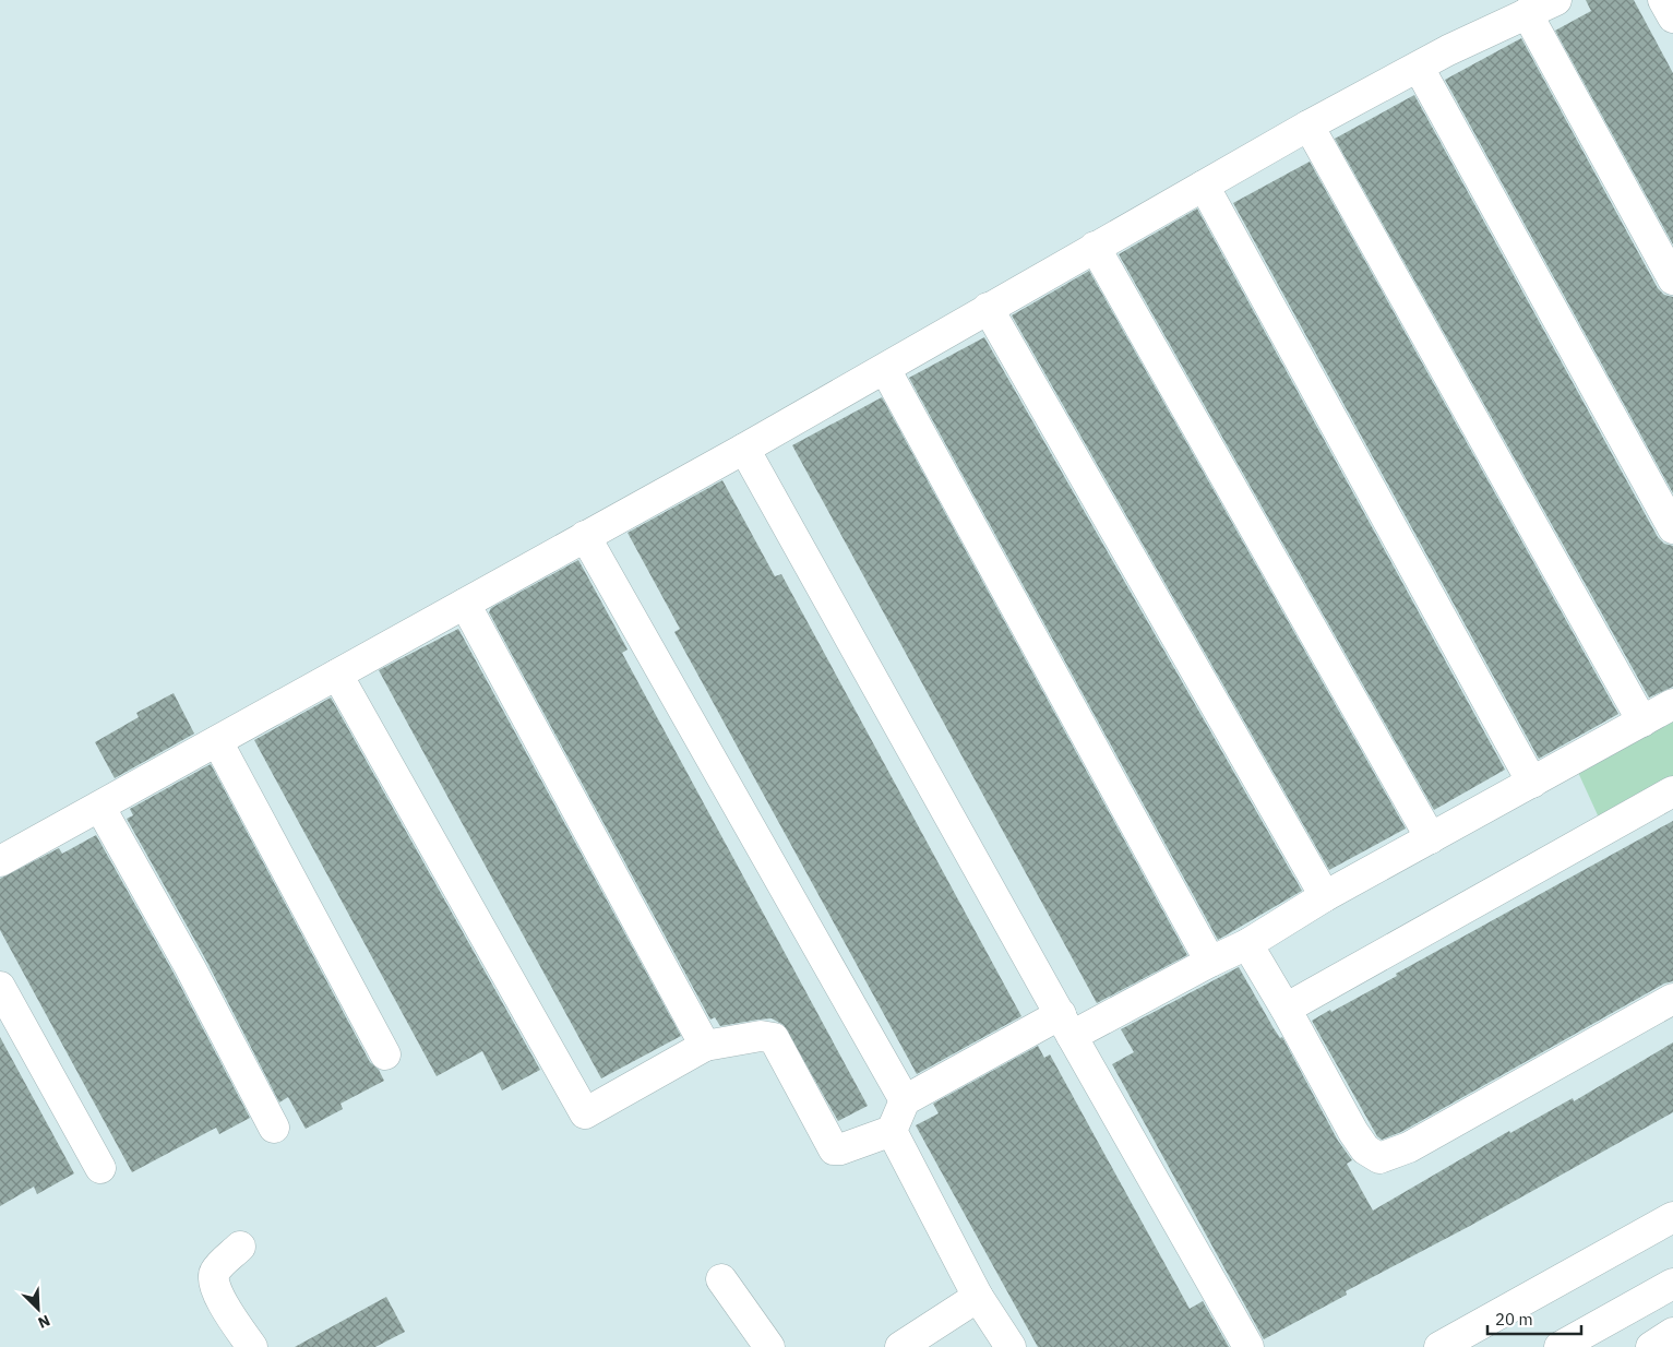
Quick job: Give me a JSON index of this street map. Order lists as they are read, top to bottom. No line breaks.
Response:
{"scale_bar":"20 m","north":"bottom right"}
